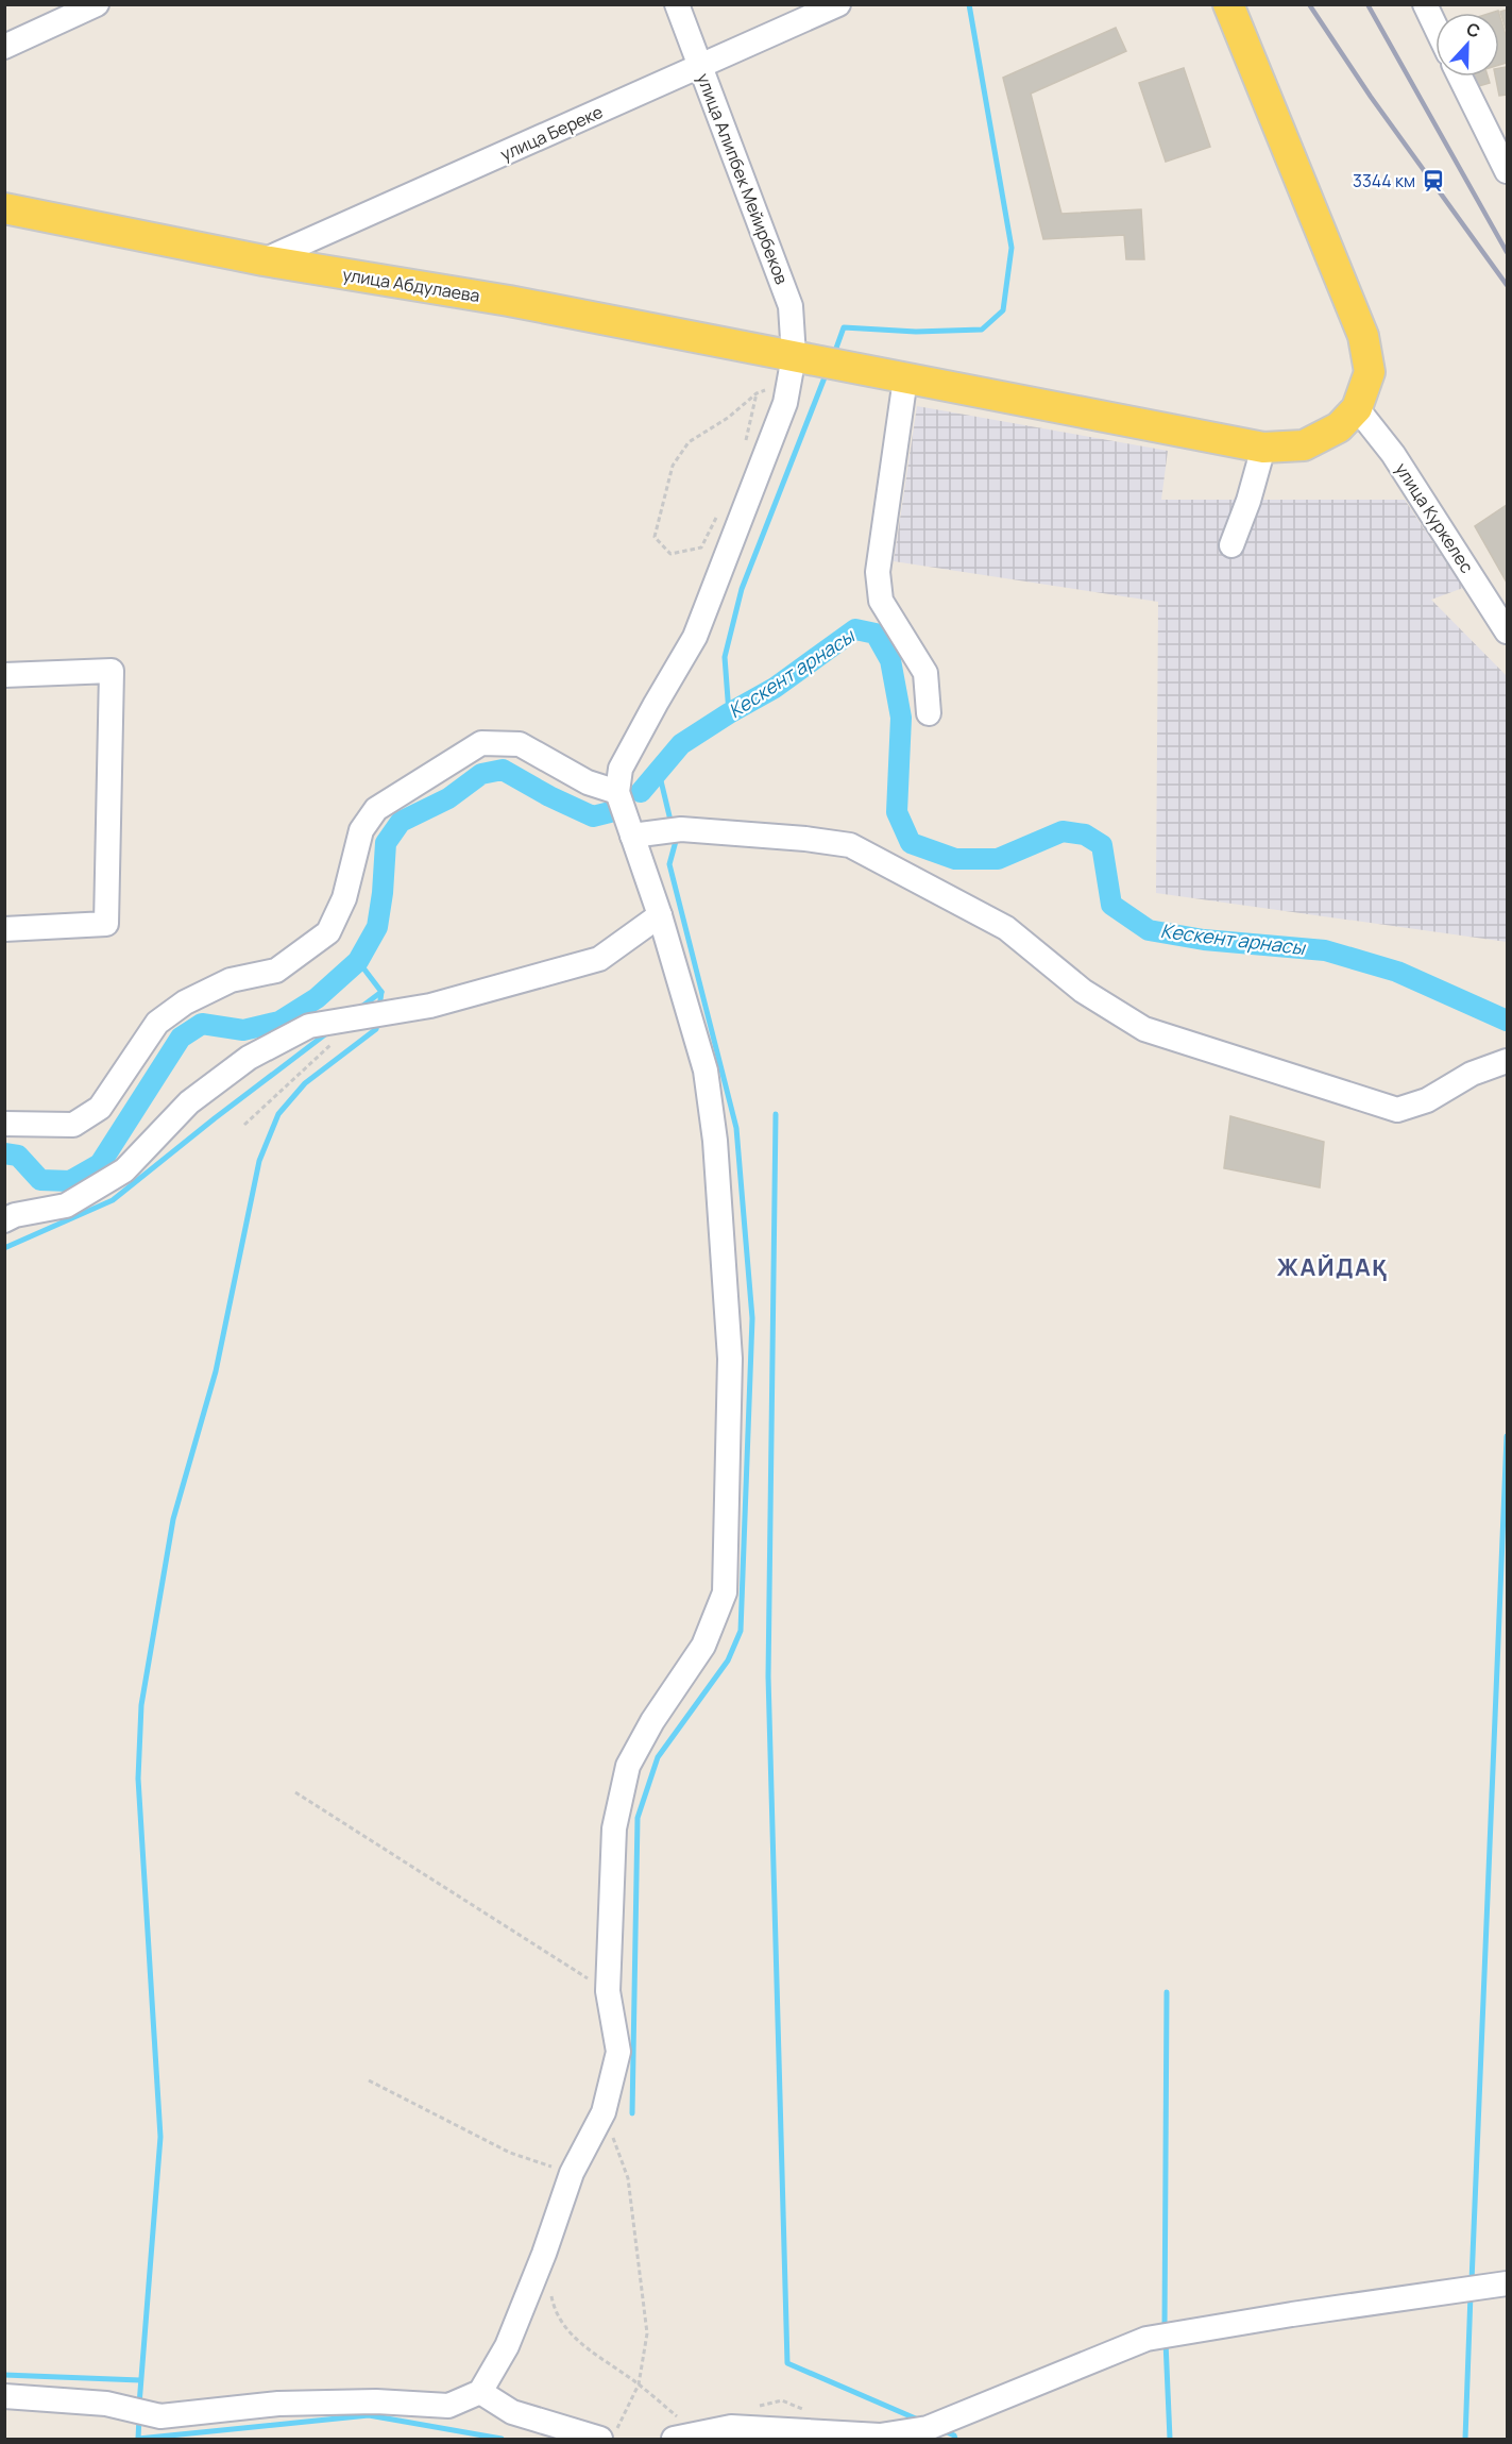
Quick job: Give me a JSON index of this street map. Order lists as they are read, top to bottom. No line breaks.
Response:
{"streets":{"main road":["улица Абдулаева"],"street":["улица Береке","улица Алипбек Мейирбеков","улица Куркелес"]},"crossings":[["улица Береке","улица Алипбек Мейирбеков"],["улица Береке","улица Абдулаева"],["улица Алипбек Мейирбеков","улица Абдулаева"],["улица Абдулаева","улица Куркелес"]],"districts":["ЖАЙДАҚ"],"water":["Кескент арнасы"],"places":{"station":["3344 км"]},"north":"top"}
